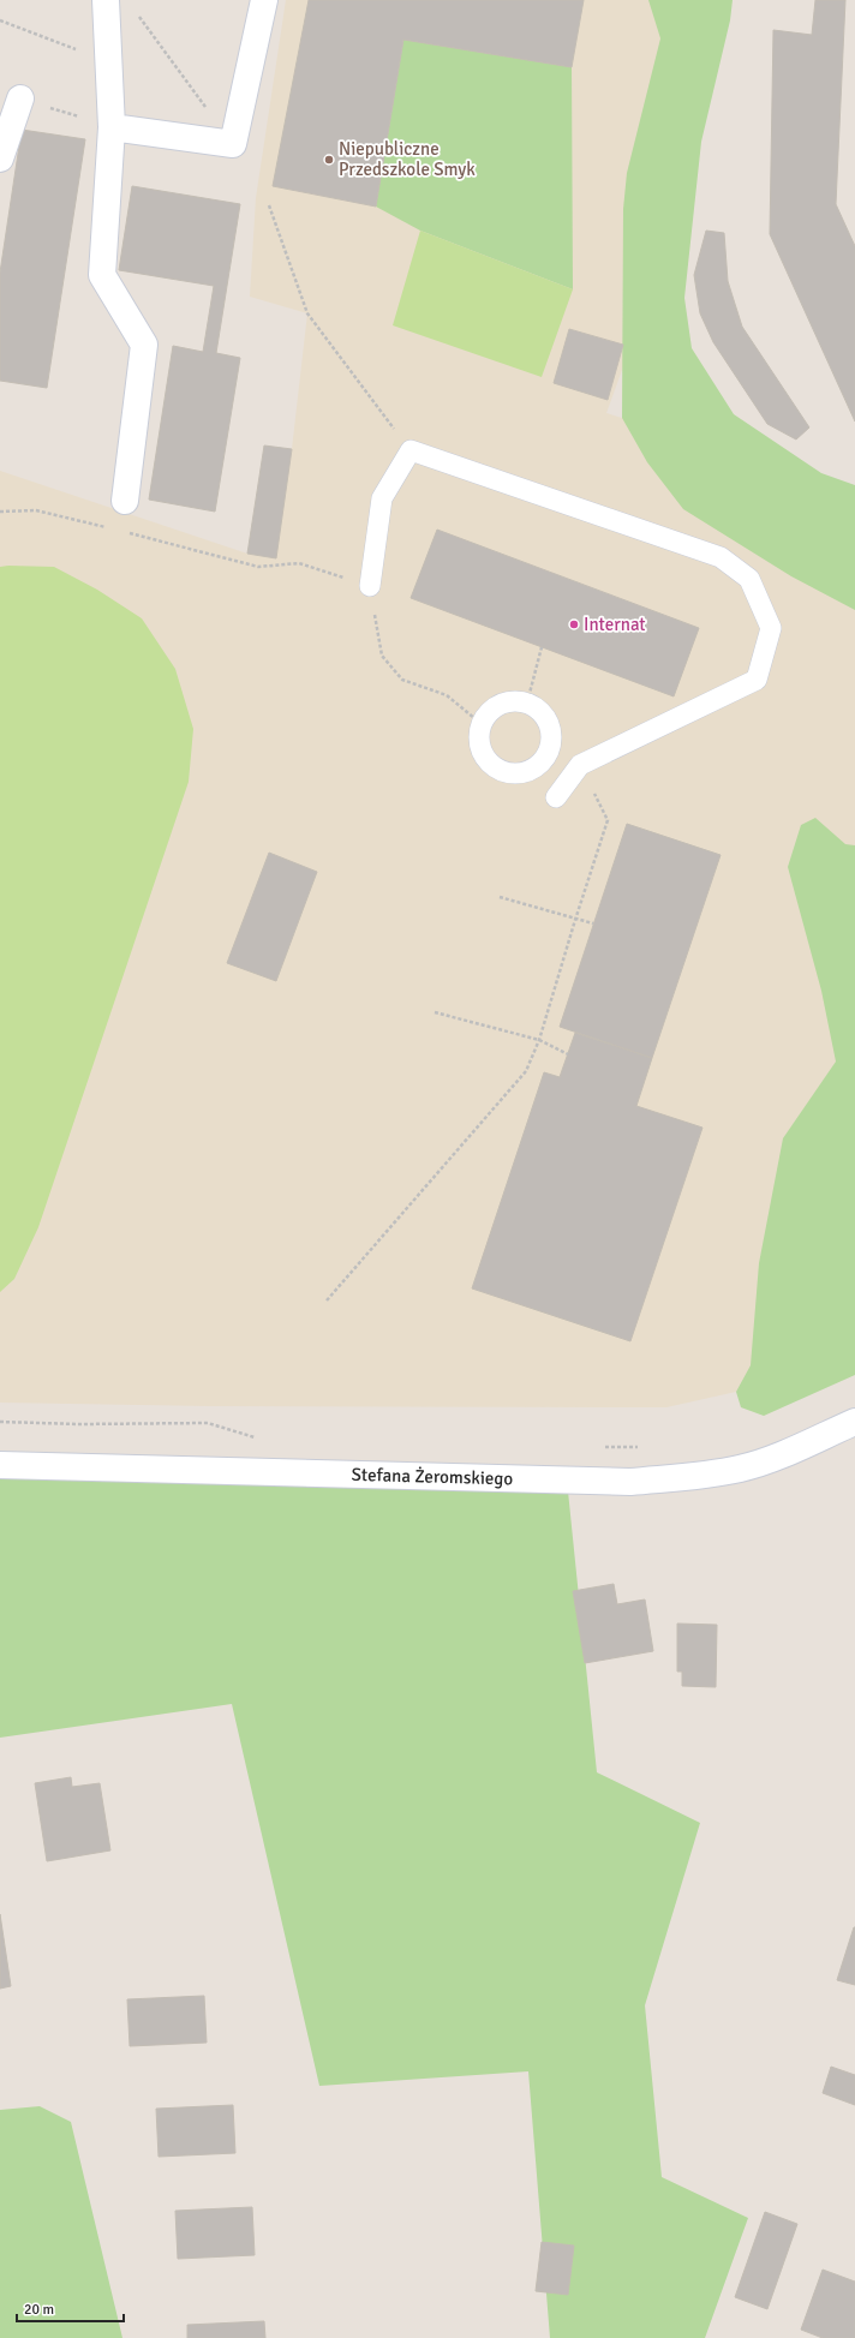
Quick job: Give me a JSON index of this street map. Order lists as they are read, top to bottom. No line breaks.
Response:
{"streets":{"street":["Stefana Żeromskiego"]},"places":["Niepubliczne Przedszkole Smyk","Internat"],"scale_bar":"20 m"}
